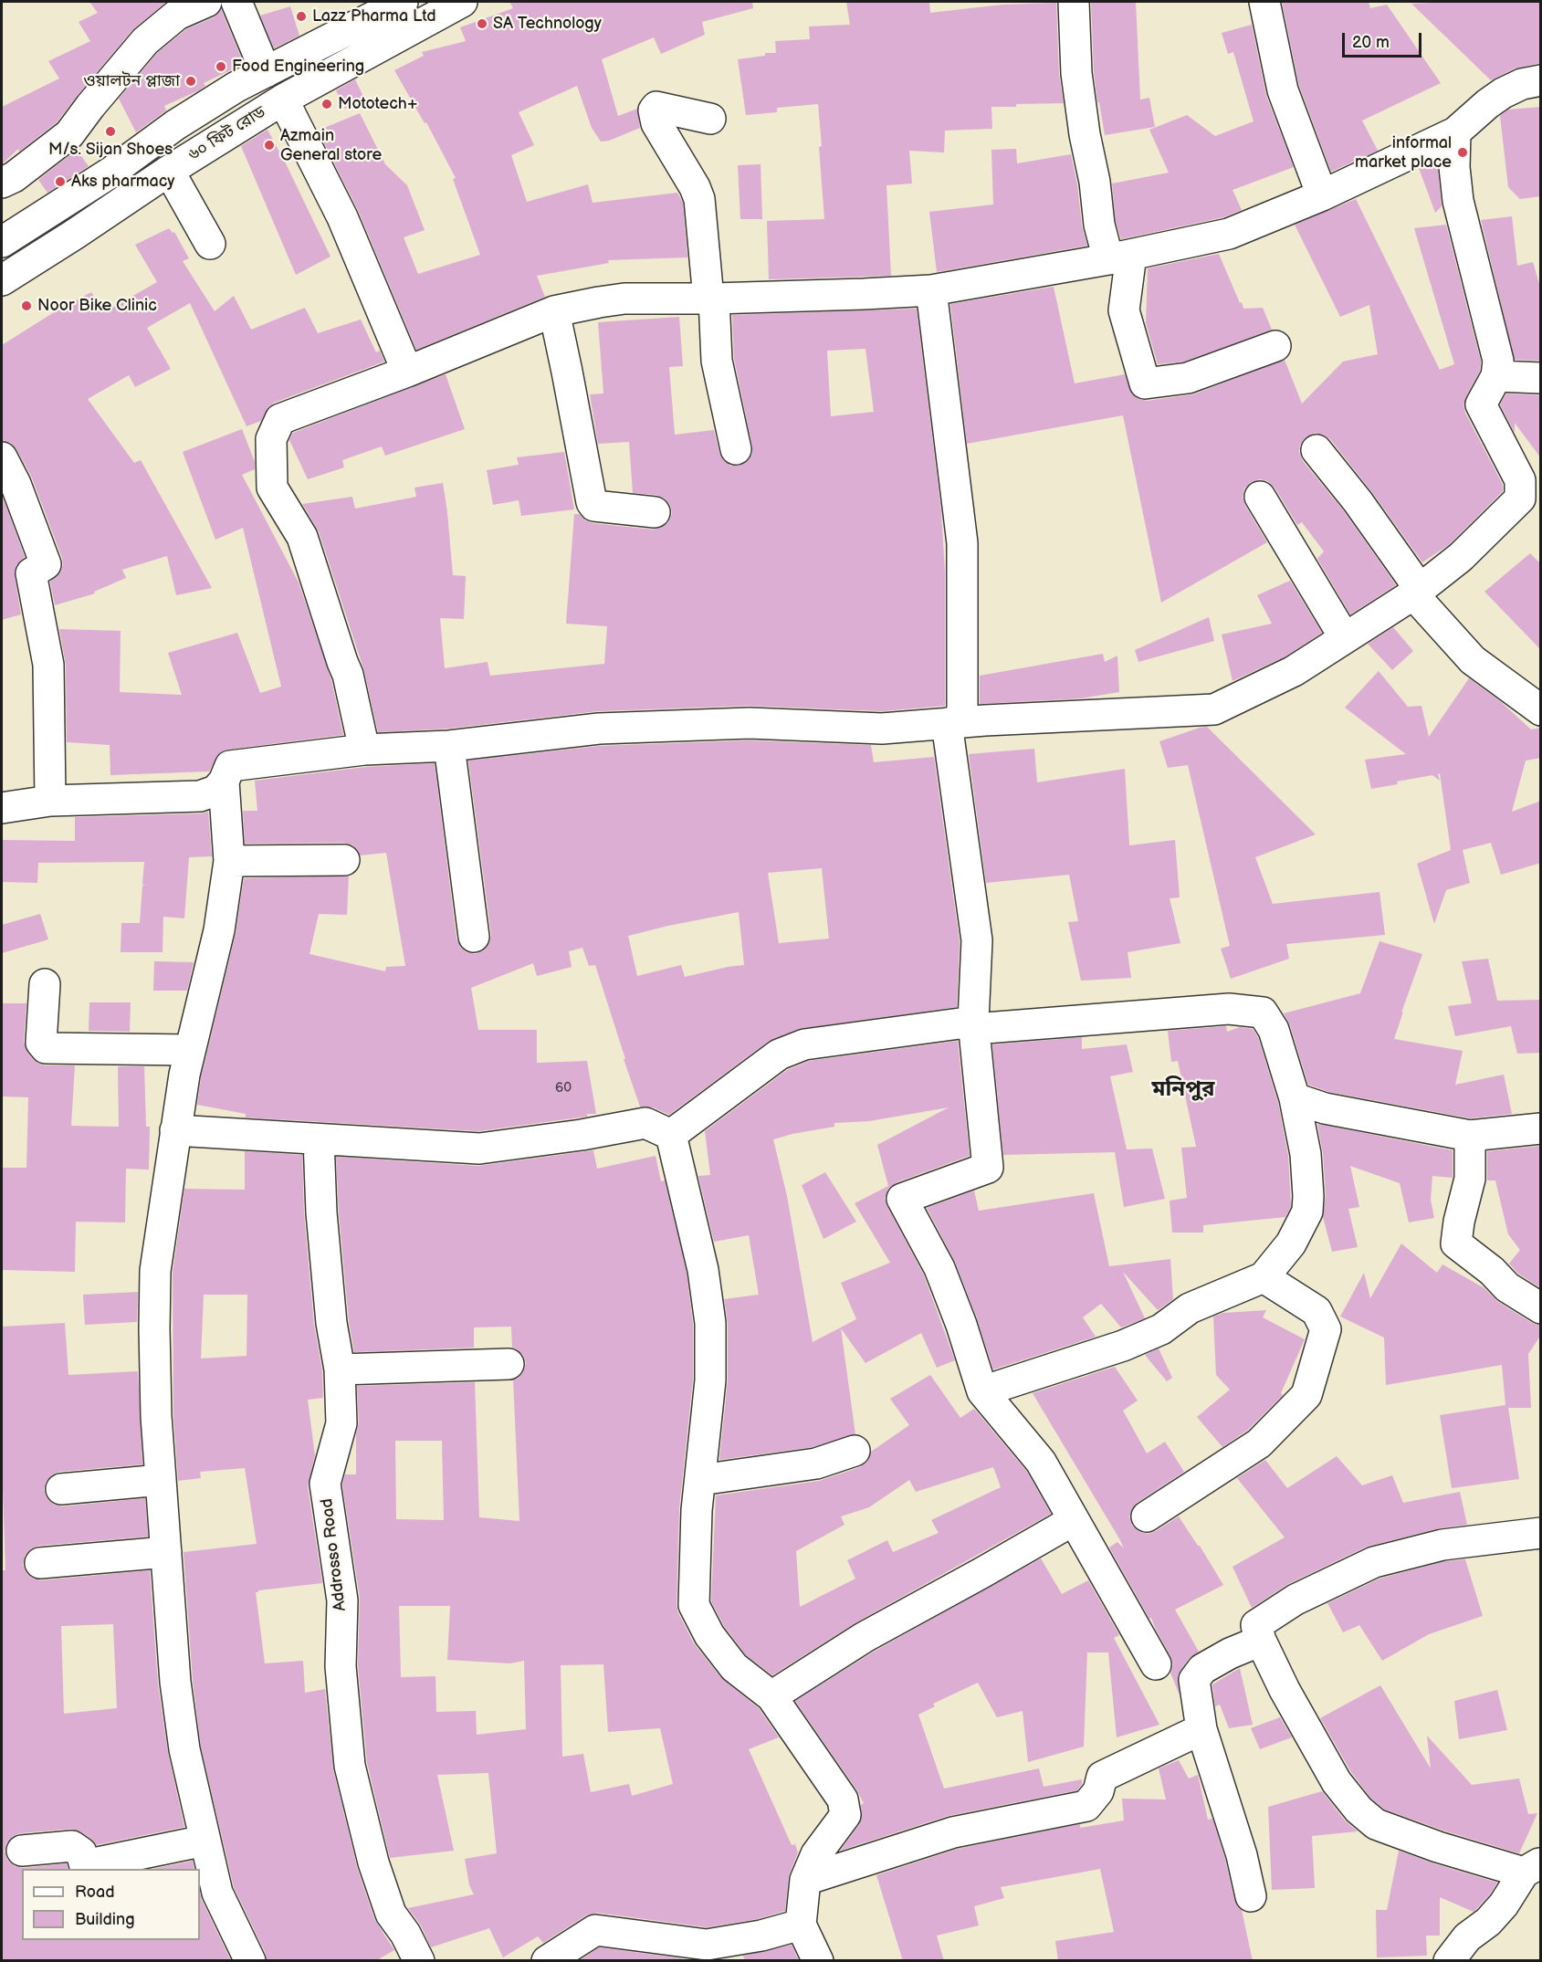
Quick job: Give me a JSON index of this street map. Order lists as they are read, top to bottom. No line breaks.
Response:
{"streets":{"street":["৬০ ফিট রোড","Addrosso Road"]},"districts":["মনিপুর"],"places":["Lazz Pharma Ltd","SA Technology","Food Engineering","ওয়ালটন প্লাজা","Mototech+","M/s. Sijan Shoes","Azmain General store","informal market place","Aks pharmacy","Noor Bike Clinic"],"house_numbers":["60"],"legend":["Road","Building"],"scale_bar":"20 m"}
